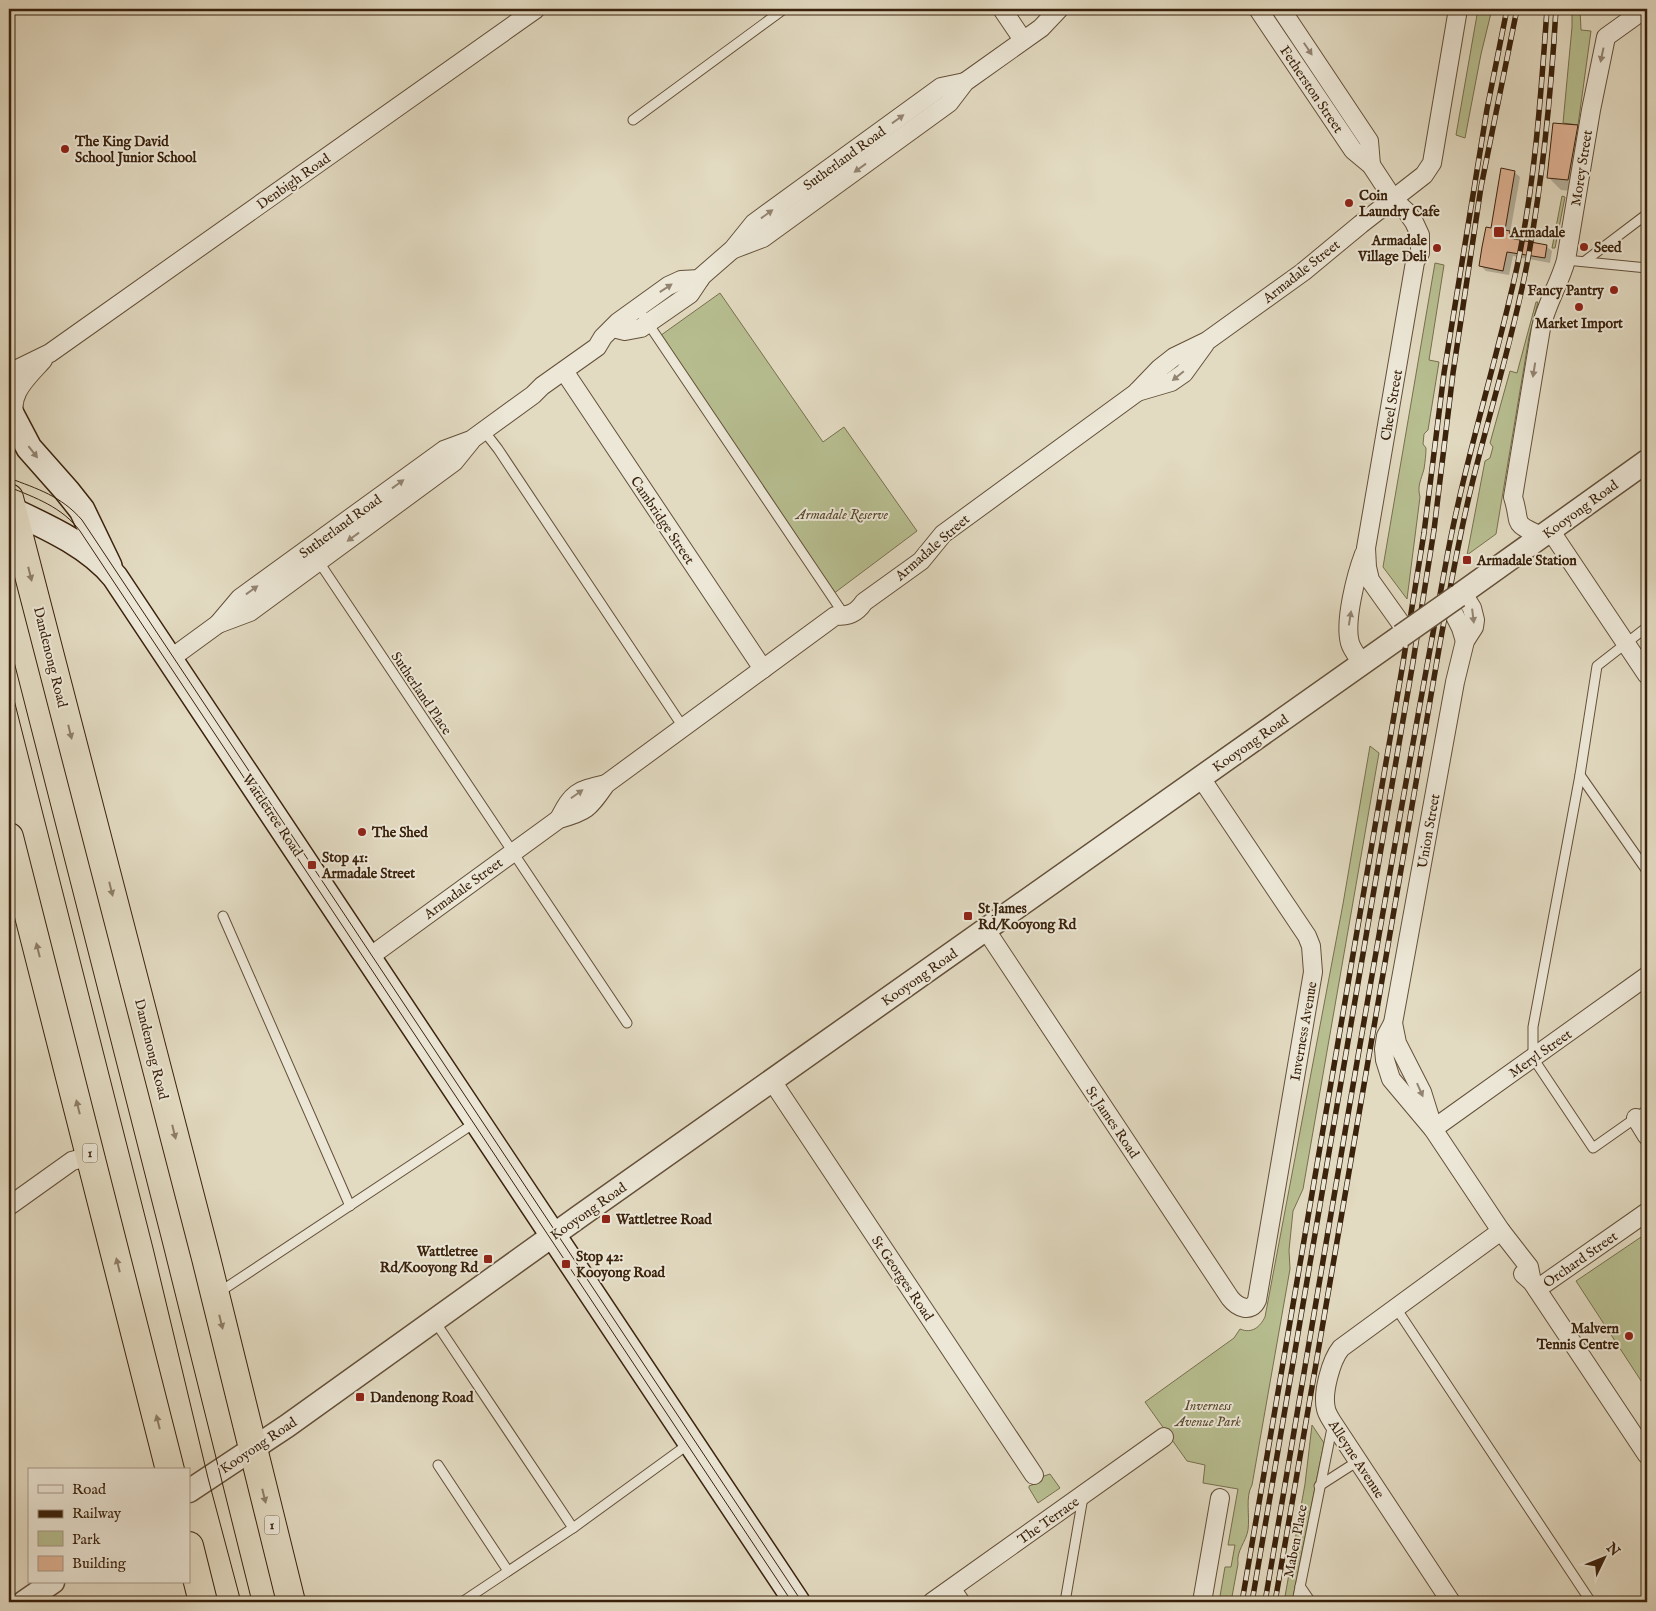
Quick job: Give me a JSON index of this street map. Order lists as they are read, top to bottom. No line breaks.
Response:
{"streets":{"highway":["Dandenong Road","1"],"main road":["Wattletree Road"],"street":["Fetherston Street","Sutherland Road","Morey Street","Denbigh Road","Armadale Street","Cheel Street","Kooyong Road","Cambridge Street","Union Street","Inverness Avenue","Meryl Street","St James Road","Orchard Street","St Georges Road","Alleyne Avenue","The Terrace"],"lane":["Sutherland Place","Maben Place"]},"crossings":[["Fetherston Street","Armadale Street"],["Fetherston Street","Cheel Street"],["Sutherland Road","Cambridge Street"],["Sutherland Road","Sutherland Place"],["Sutherland Road","Wattletree Road"],["Morey Street","Kooyong Road"],["Denbigh Road","Wattletree Road"],["Armadale Street","Cheel Street"],["Armadale Street","Cambridge Street"],["Armadale Street","Sutherland Place"],["Armadale Street","Wattletree Road"],["Cheel Street","Kooyong Road"],["Kooyong Road","Dandenong Road"],["Kooyong Road","Wattletree Road"],["Kooyong Road","Union Street"],["Kooyong Road","Inverness Avenue"],["Kooyong Road","St James Road"],["Kooyong Road","St Georges Road"],["Dandenong Road","Wattletree Road"],["Union Street","Meryl Street"],["Union Street","Orchard Street"],["Union Street","Alleyne Avenue"],["Inverness Avenue","St James Road"],["Alleyne Avenue","Maben Place"]],"parks":["Armadale Reserve","Inverness Avenue Park"],"places":{"other":["The King David School Junior School","Coin Laundry Cafe","Seed","Armadale Village Deli","Fancy Pantry","Market Import","The Shed","Malvern Tennis Centre"],"transit":["Armadale","Armadale Station","Stop 41: Armadale Street","St James Rd/Kooyong Rd","Wattletree Road","Wattletree Rd/Kooyong Rd","Stop 42: Kooyong Road","Dandenong Road"]},"legend":["Road","Railway","Park","Building"],"north":"top right"}
